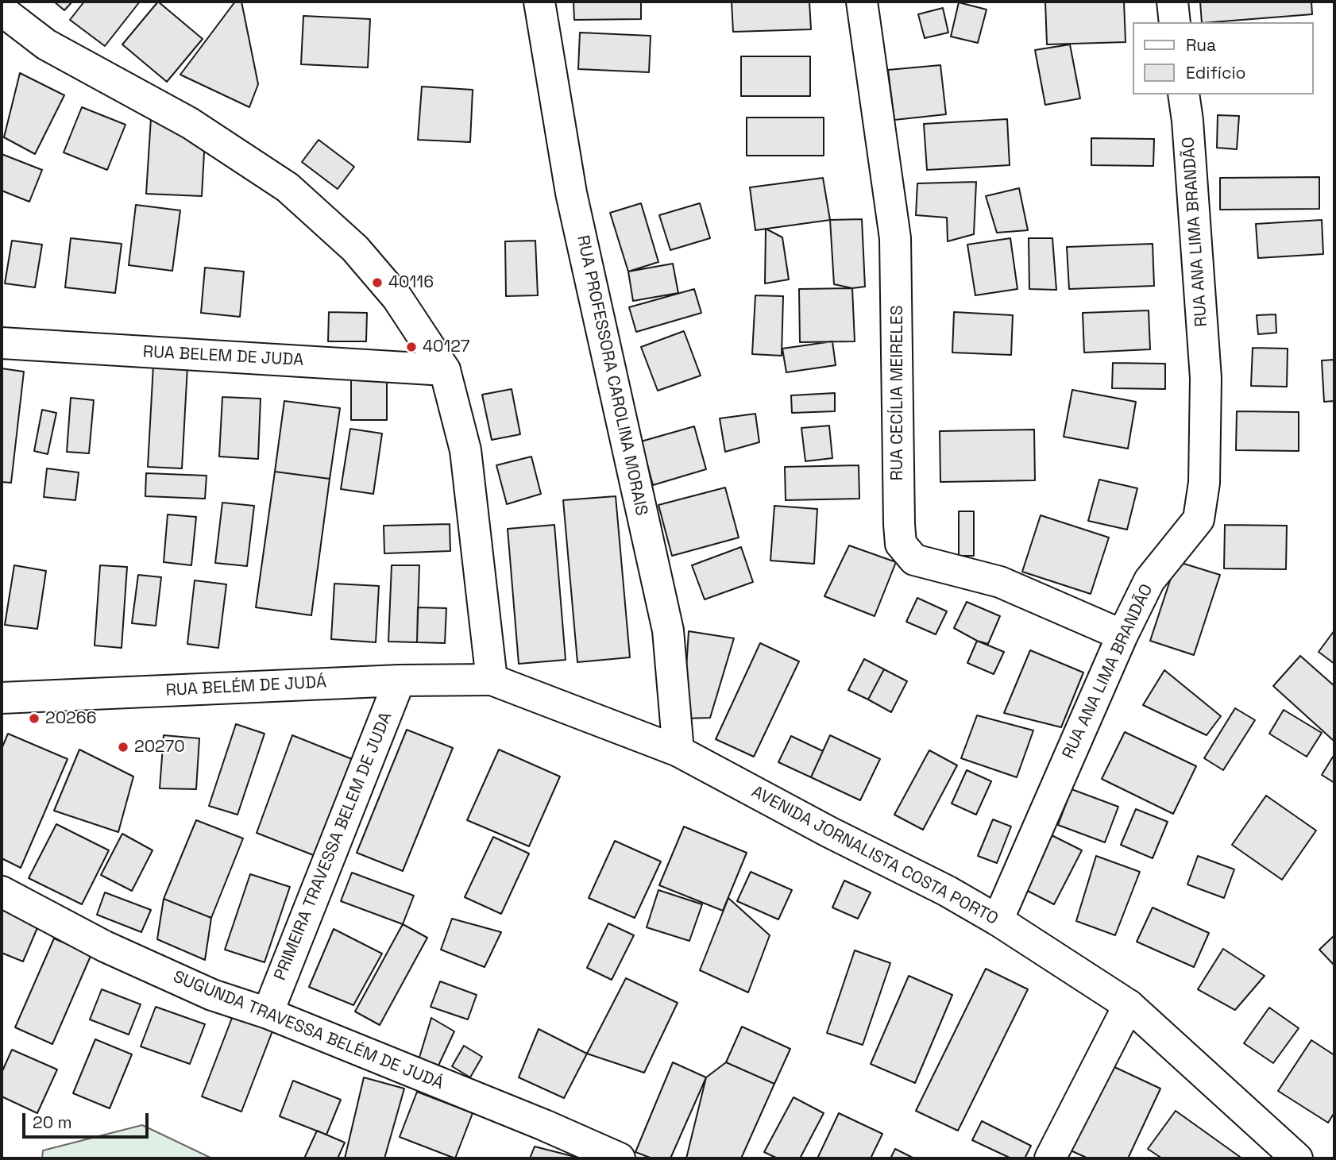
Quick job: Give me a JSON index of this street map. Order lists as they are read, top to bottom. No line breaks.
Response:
{"streets":{"street":["RUA ANA LIMA BRANDÃO","RUA BELEM DE JUDA","RUA PROFESSORA CAROLINA MORAIS","RUA CECÍLIA MEIRELES","RUA BELÉM DE JUDÁ","PRIMEIRA TRAVESSA BELEM DE JUDA","AVENIDA JORNALISTA COSTA PORTO","SUGUNDA TRAVESSA BELÉM DE JUDÁ"]},"crossings":[["RUA ANA LIMA BRANDÃO","RUA CECÍLIA MEIRELES"],["RUA ANA LIMA BRANDÃO","AVENIDA JORNALISTA COSTA PORTO"],["RUA PROFESSORA CAROLINA MORAIS","AVENIDA JORNALISTA COSTA PORTO"],["RUA BELÉM DE JUDÁ","PRIMEIRA TRAVESSA BELEM DE JUDA"],["RUA BELÉM DE JUDÁ","AVENIDA JORNALISTA COSTA PORTO"],["PRIMEIRA TRAVESSA BELEM DE JUDA","SUGUNDA TRAVESSA BELÉM DE JUDÁ"]],"places":["40116","40127","20266","20270"],"legend":["Rua","Edifício"],"scale_bar":"20 m"}
